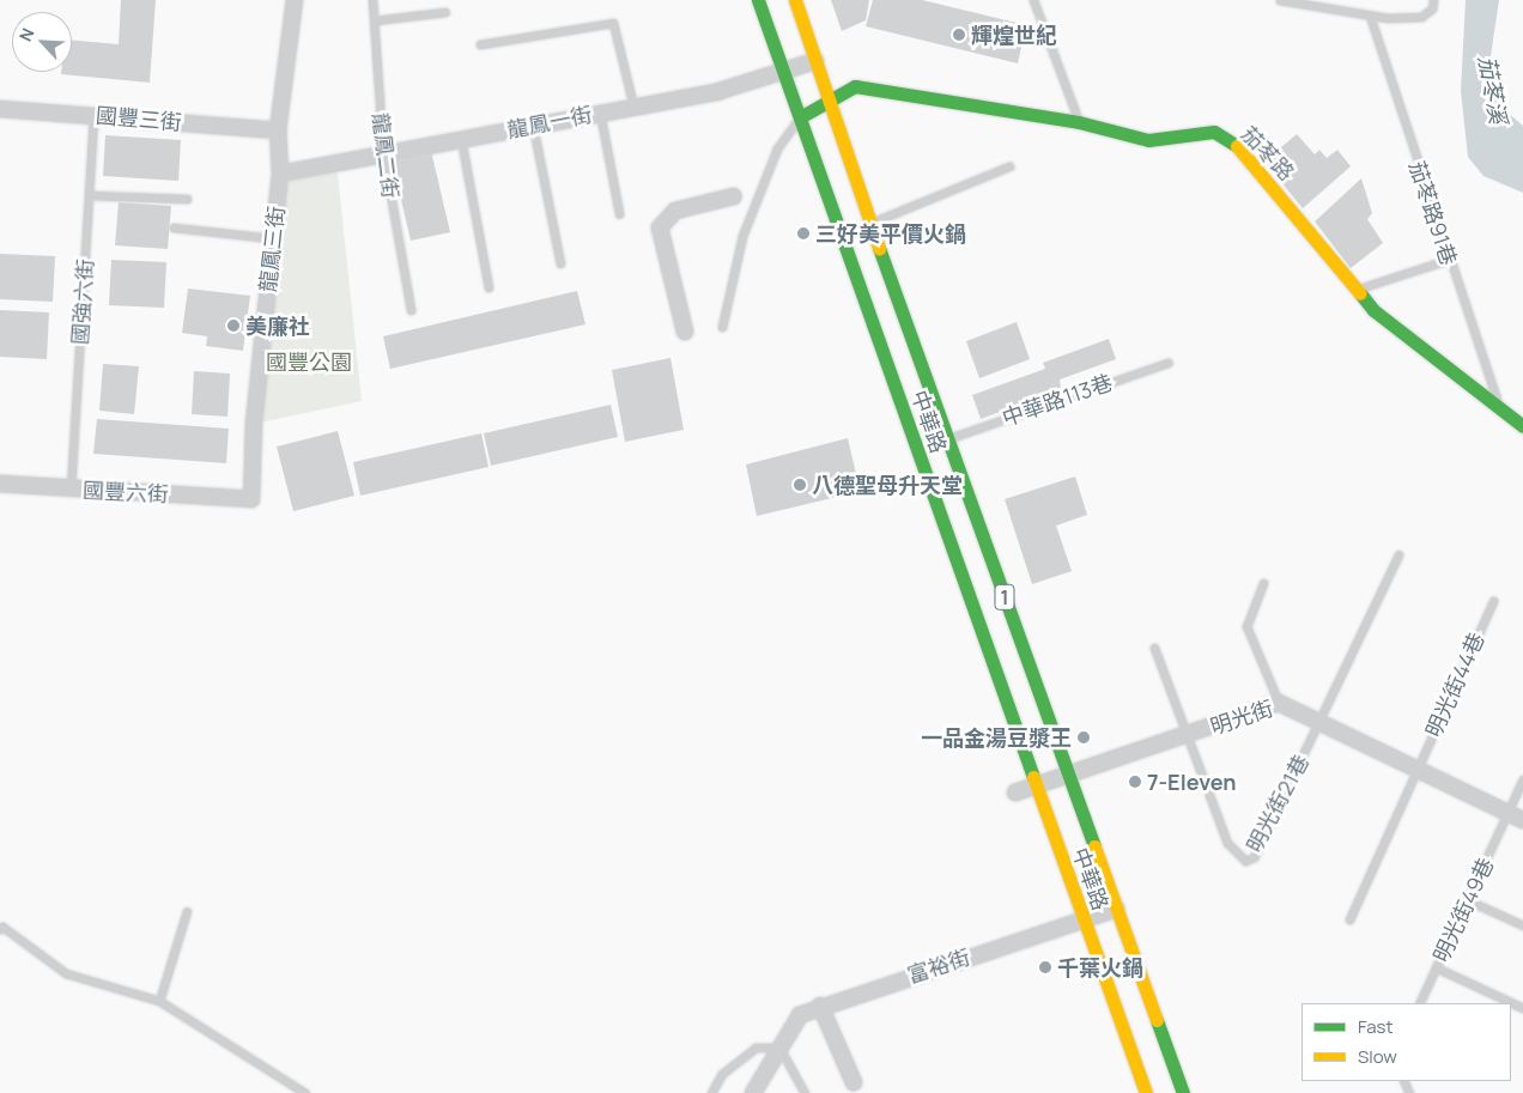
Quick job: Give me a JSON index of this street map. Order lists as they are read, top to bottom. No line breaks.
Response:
{"streets":{"main road":["茄苳路","中華路","1"],"street":["國豐三街","龍鳳一街","龍鳳三街","國豐六街","明光街","富裕街"],"lane":["龍鳳二街","茄苳路91巷","國強六街","中華路113巷","明光街44巷","明光街21巷","明光街49巷"]},"crossings":[["國豐三街","龍鳳三街"],["國豐三街","國強六街"],["龍鳳一街","龍鳳二街"],["龍鳳一街","龍鳳三街"],["龍鳳一街","中華路"],["茄苳路","茄苳路91巷"],["茄苳路","中華路"],["龍鳳三街","國豐六街"],["國強六街","國豐六街"],["中華路113巷","中華路"],["中華路","明光街"],["中華路","富裕街"],["明光街44巷","明光街"],["明光街","明光街21巷"],["明光街","明光街49巷"]],"water":["茄苳溪"],"parks":["國豐公園"],"places":["輝煌世紀","三好美平價火鍋","美廉社","八德聖母升天堂","一品金湯豆漿王","7-Eleven","千葉火鍋"],"legend":["Fast","Slow"],"north":"top left"}
